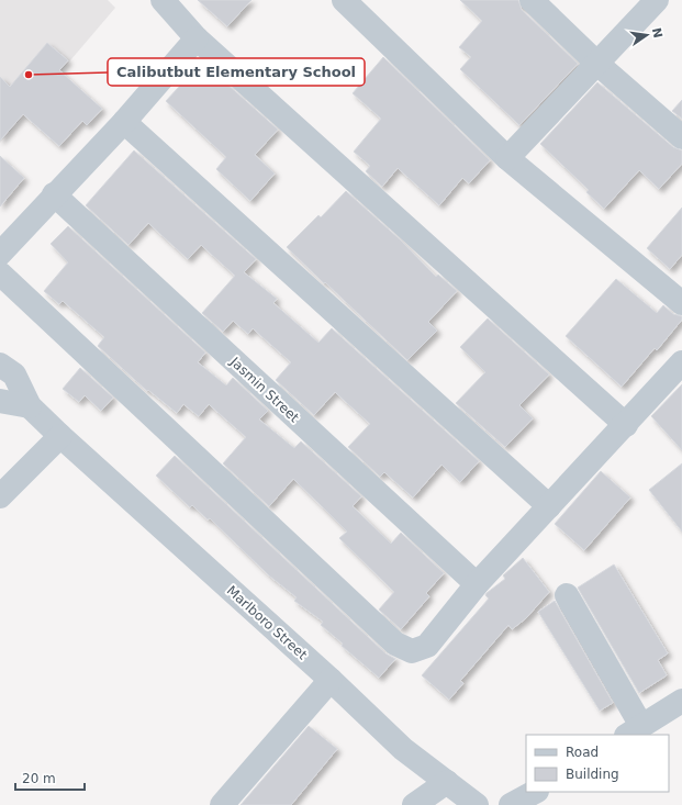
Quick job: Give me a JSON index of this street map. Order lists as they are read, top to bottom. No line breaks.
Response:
{"streets":{"street":["Jasmin Street","Marlboro Street"]},"places":["Calibutbut Elementary School"],"legend":["Road","Building"],"scale_bar":"20 m","north":"right"}
